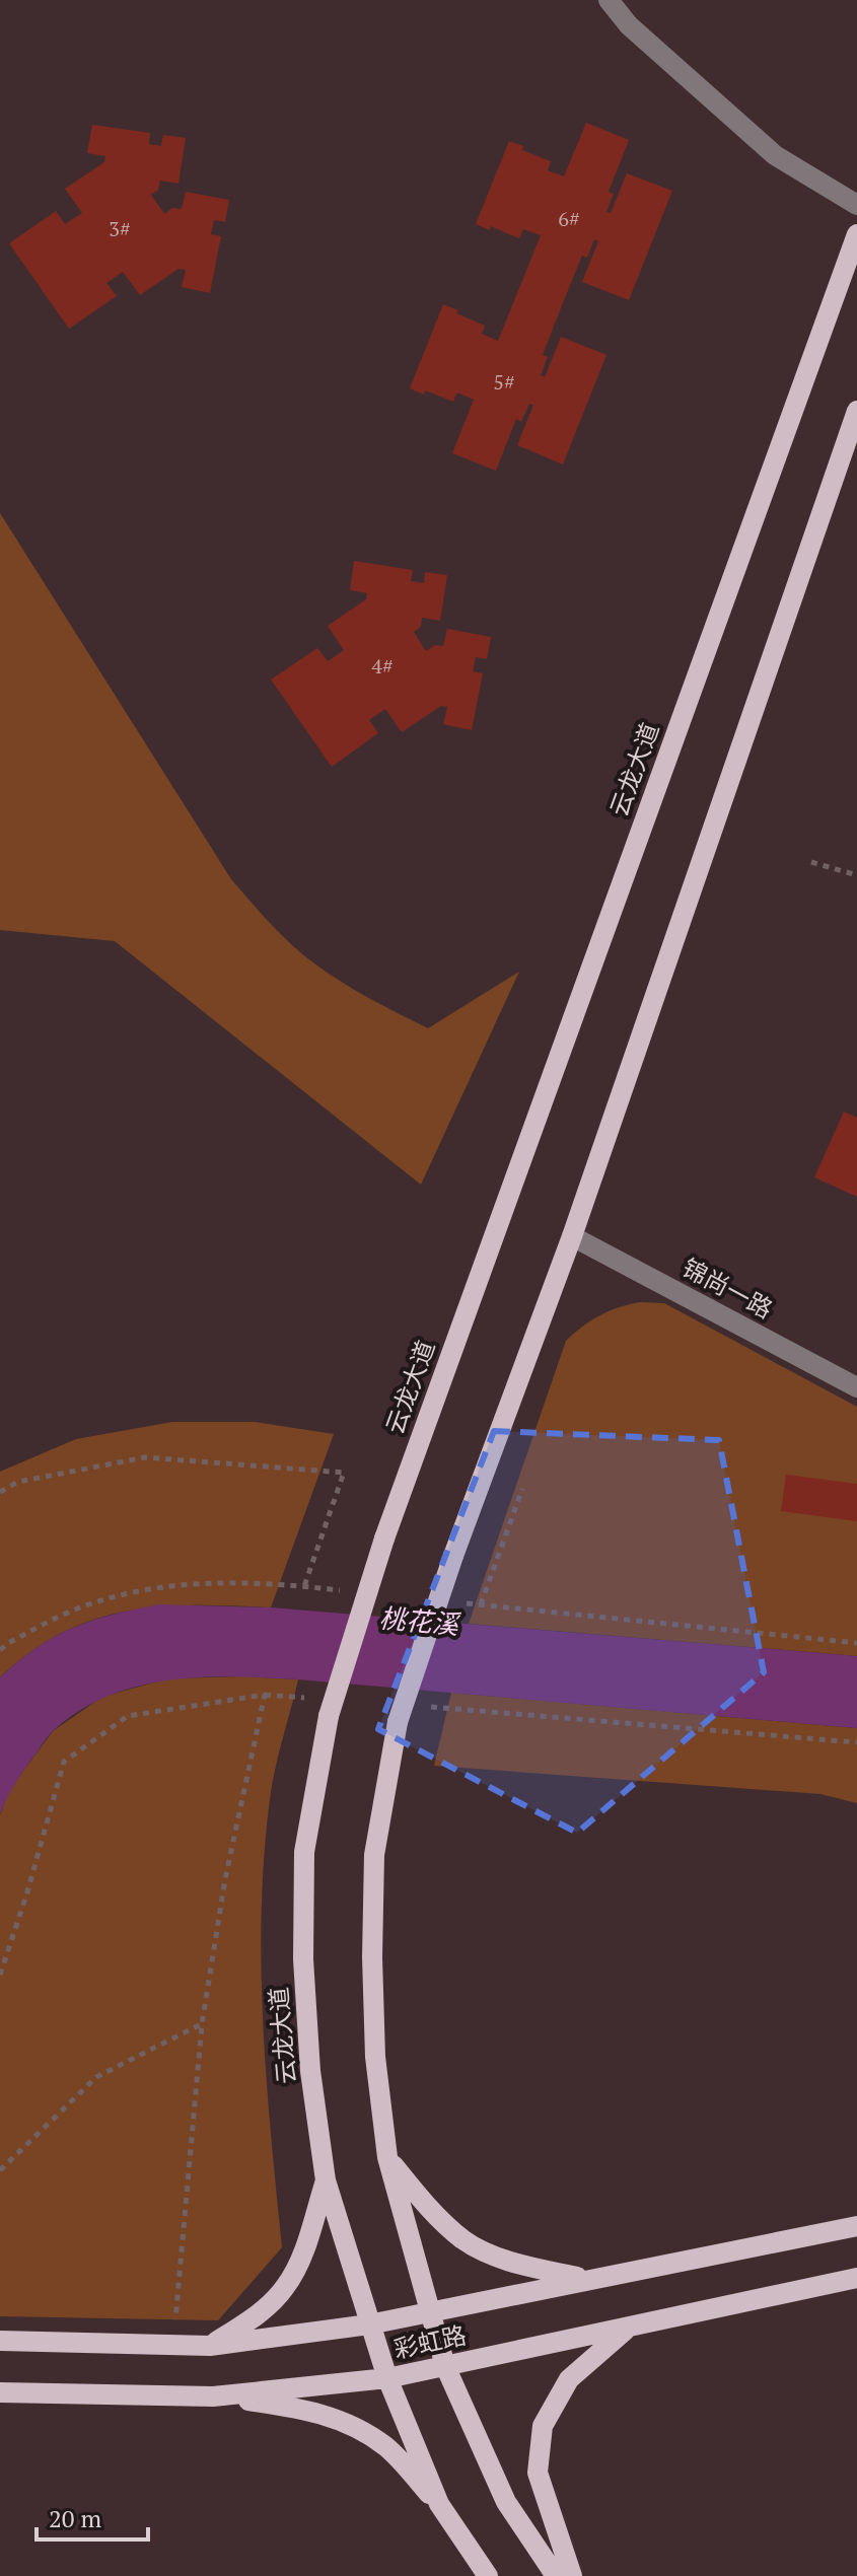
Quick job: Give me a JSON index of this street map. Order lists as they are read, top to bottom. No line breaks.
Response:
{"streets":{"main road":["云龙大道","彩虹路"],"street":["锦尚一路"]},"crossings":[["云龙大道","彩虹路"]],"water":["桃花溪"],"house_numbers":["6#","3#","5#","4#"],"scale_bar":"20 m"}
